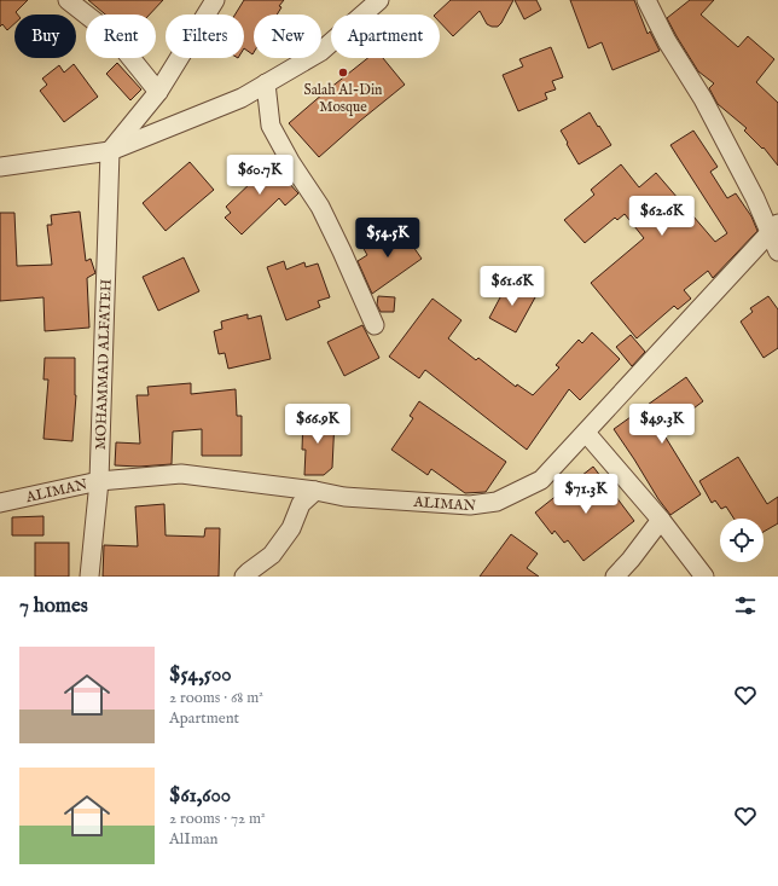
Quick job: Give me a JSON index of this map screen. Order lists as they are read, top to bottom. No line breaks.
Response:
{"streets":{"street":["MOHAMMAD ALFATEH","ALIMAN"]},"crossings":[["MOHAMMAD ALFATEH","ALIMAN"]],"places":["Salah Al-Din Mosque"],"page":{"chip":["Buy","Rent","Filters","New","Apartment"],"price":["$60.7K","$62.6K","$54.5K","$61.6K","$66.9K","$49.3K","$71.3K"],"heading":"7 homes","list":[{"name":"$54,500","note":"2 rooms · 68 m² · Apartment"},{"name":"$61,600","note":"2 rooms · 72 m² · AlIman"}]}}
